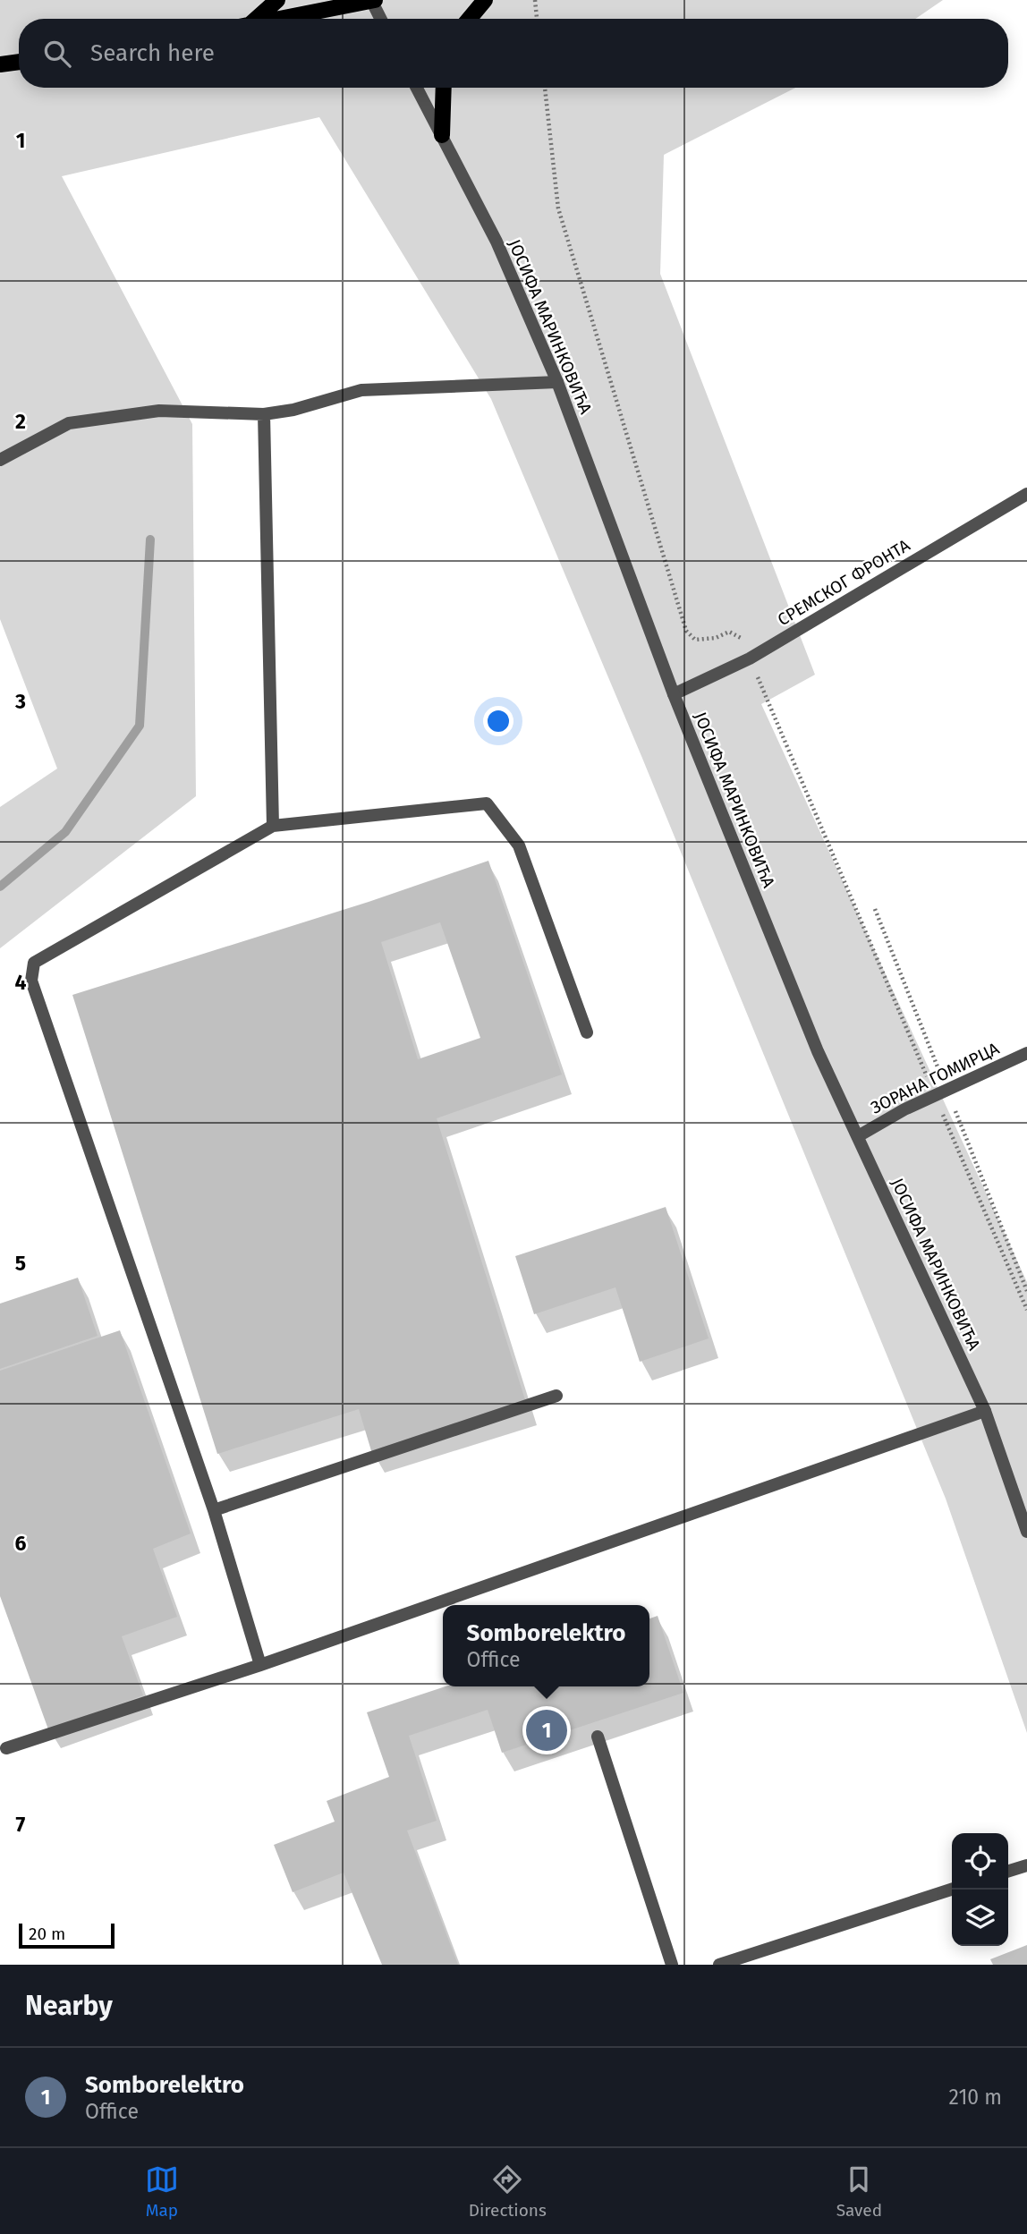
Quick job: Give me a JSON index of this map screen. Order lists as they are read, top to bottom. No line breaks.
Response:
{"streets":{"street":["ЈОСИФА МАРИНКОВИЋА","СРЕМСКОГ ФРОНТА","ЗОРАНА ГОМИРЦА"]},"crossings":[["ЈОСИФА МАРИНКОВИЋА","СРЕМСКОГ ФРОНТА"],["ЈОСИФА МАРИНКОВИЋА","ЗОРАНА ГОМИРЦА"]],"scale_bar":"20 m","page":{"search":"Search here","popup":["Somborelektro","Office"],"pins":"1","scale":"20 m","heading":"Nearby","list":[{"mark":"1","name":"Somborelektro","note":"Office","value":"210 m"}],"nav":["Map","Directions","Saved"]},"grid":{"rows":["1","2","3","4","5","6","7"]}}
